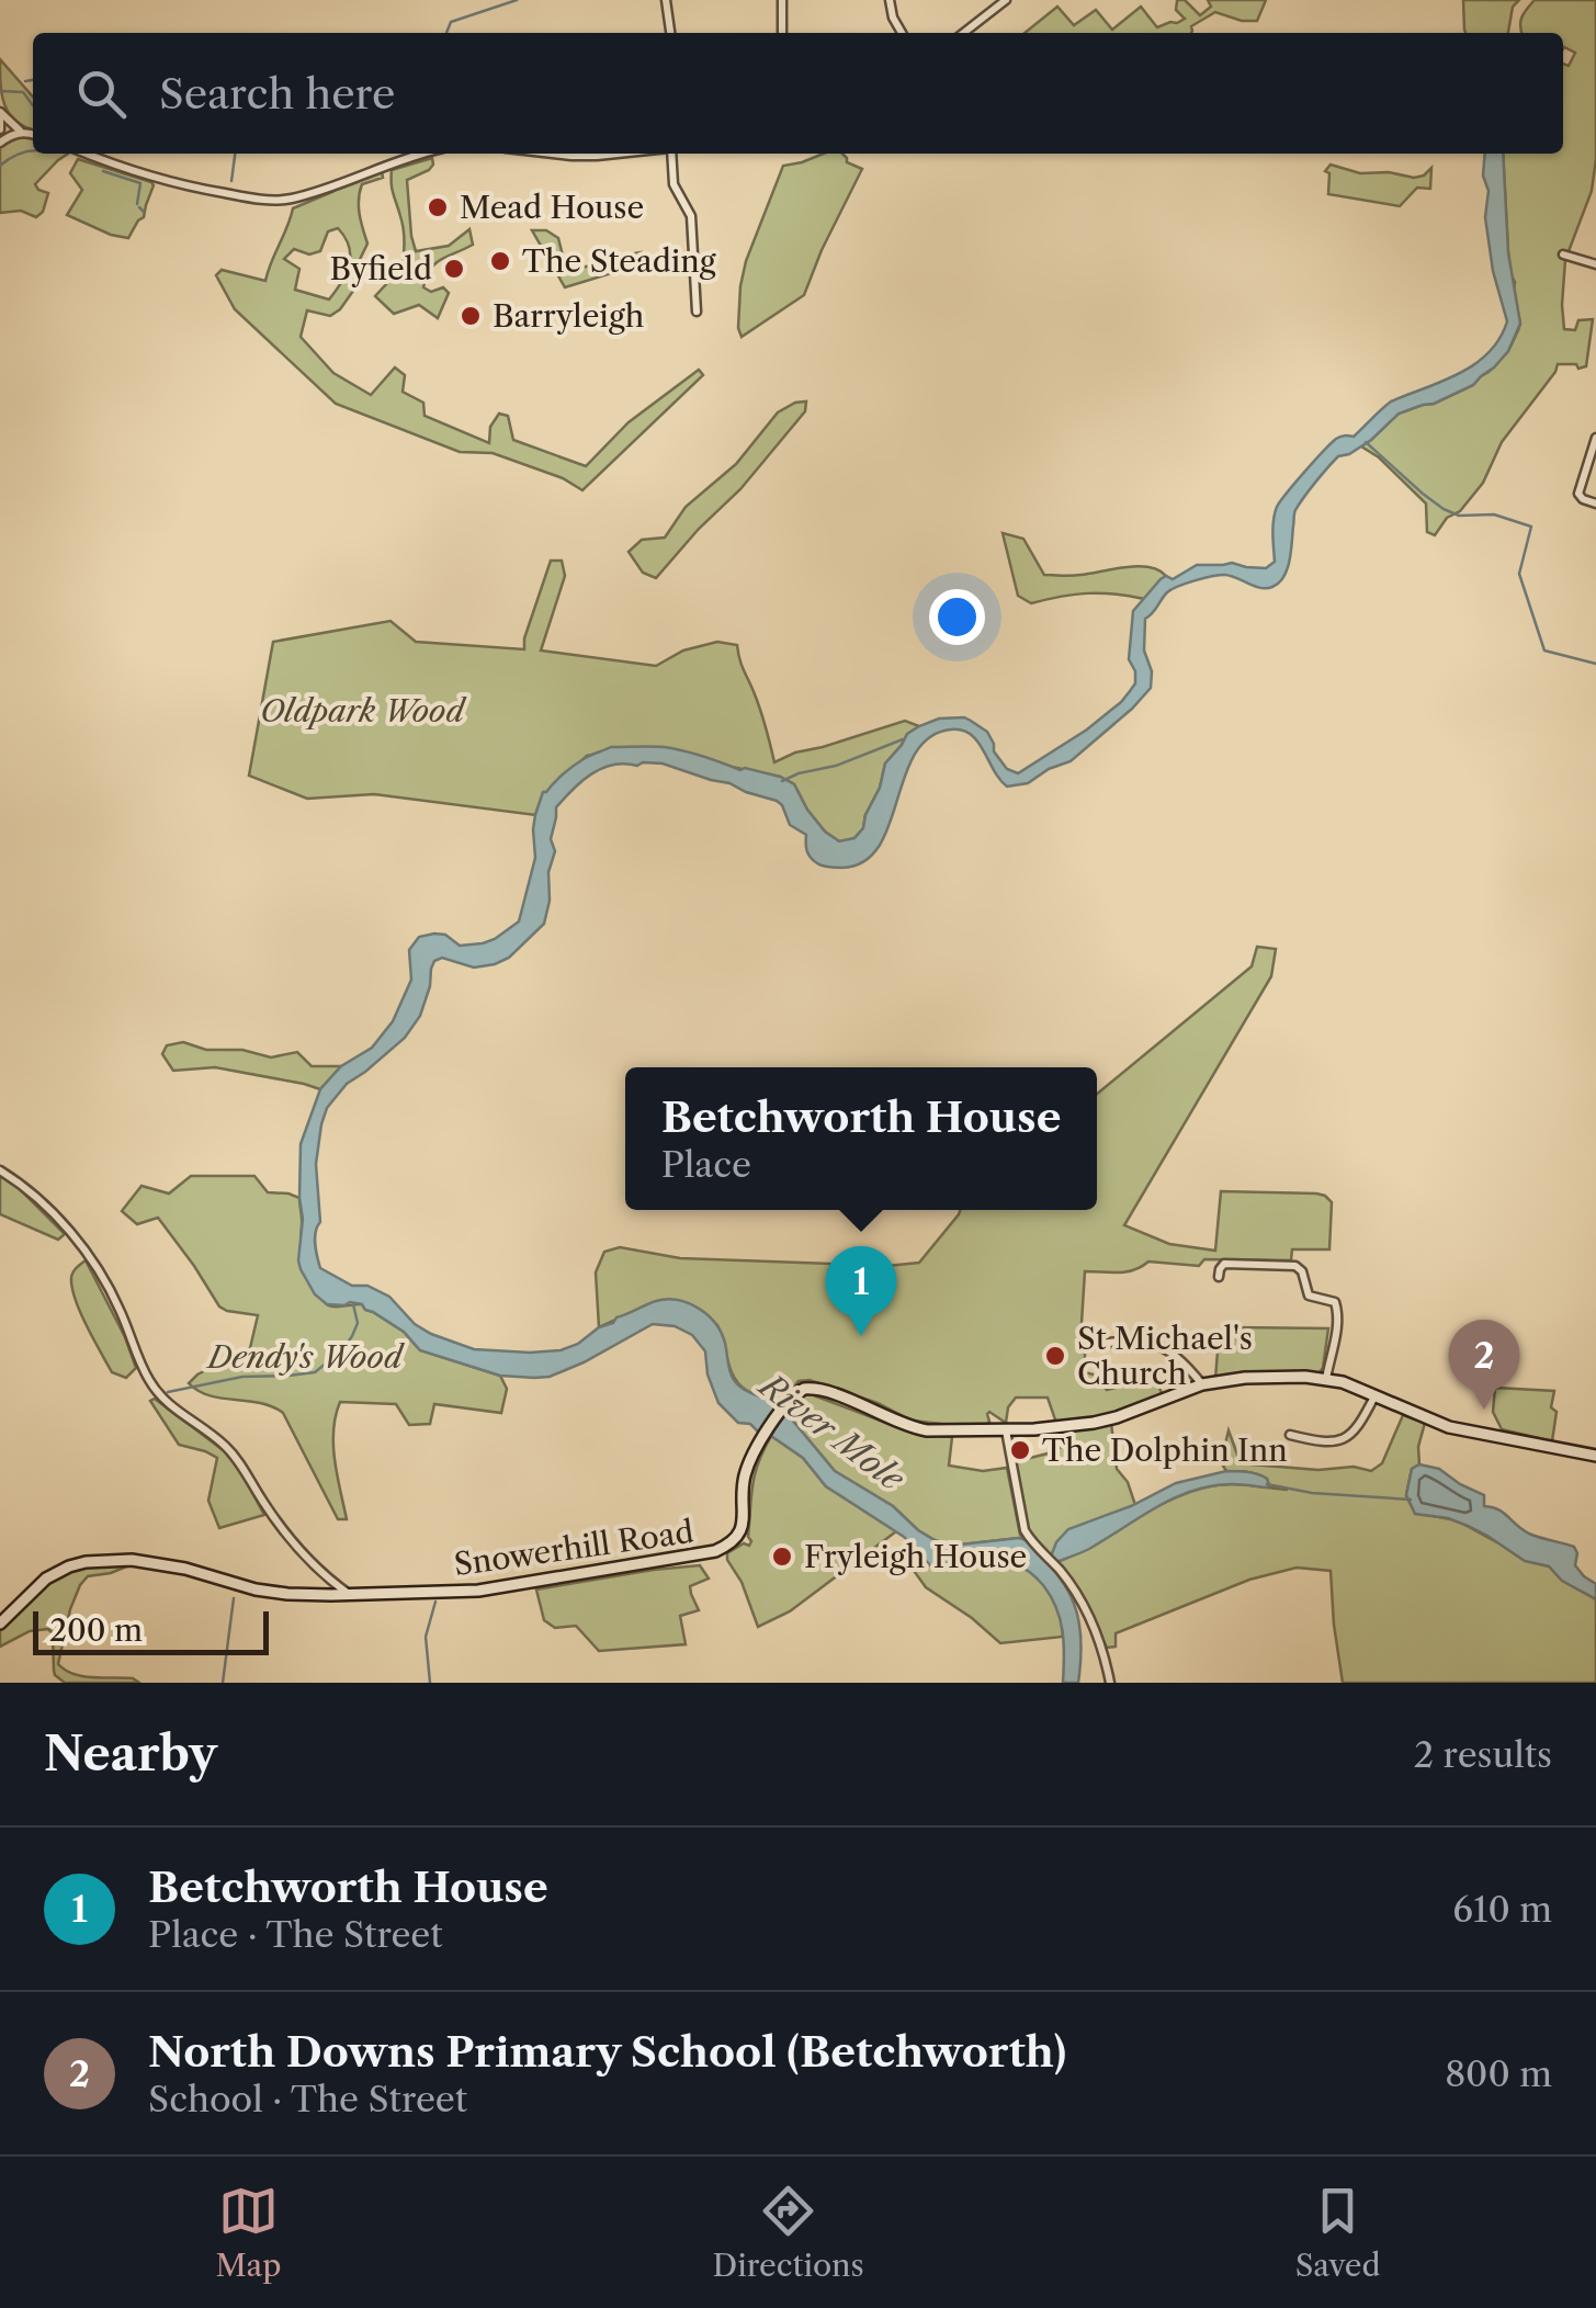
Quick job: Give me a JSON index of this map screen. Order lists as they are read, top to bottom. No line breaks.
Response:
{"streets":{"street":["Snowerhill Road"]},"water":["River Mole"],"parks":["Oldpark Wood","Dendy's Wood"],"places":["Mead House","The Steading","Byfield","Barryleigh","St Michael's Church","The Dolphin Inn","Fryleigh House"],"scale_bar":"200 m","page":{"search":"Search here","popup":["Betchworth House","Place"],"pins":["1","2"],"scale":"200 m","heading":["Nearby","2 results"],"list":[{"mark":"1","name":"Betchworth House","note":"Place · The Street","value":"610 m"},{"mark":"2","name":"North Downs Primary School (Betchworth)","note":"School · The Street","value":"800 m"}],"nav":["Map","Directions","Saved"]}}
